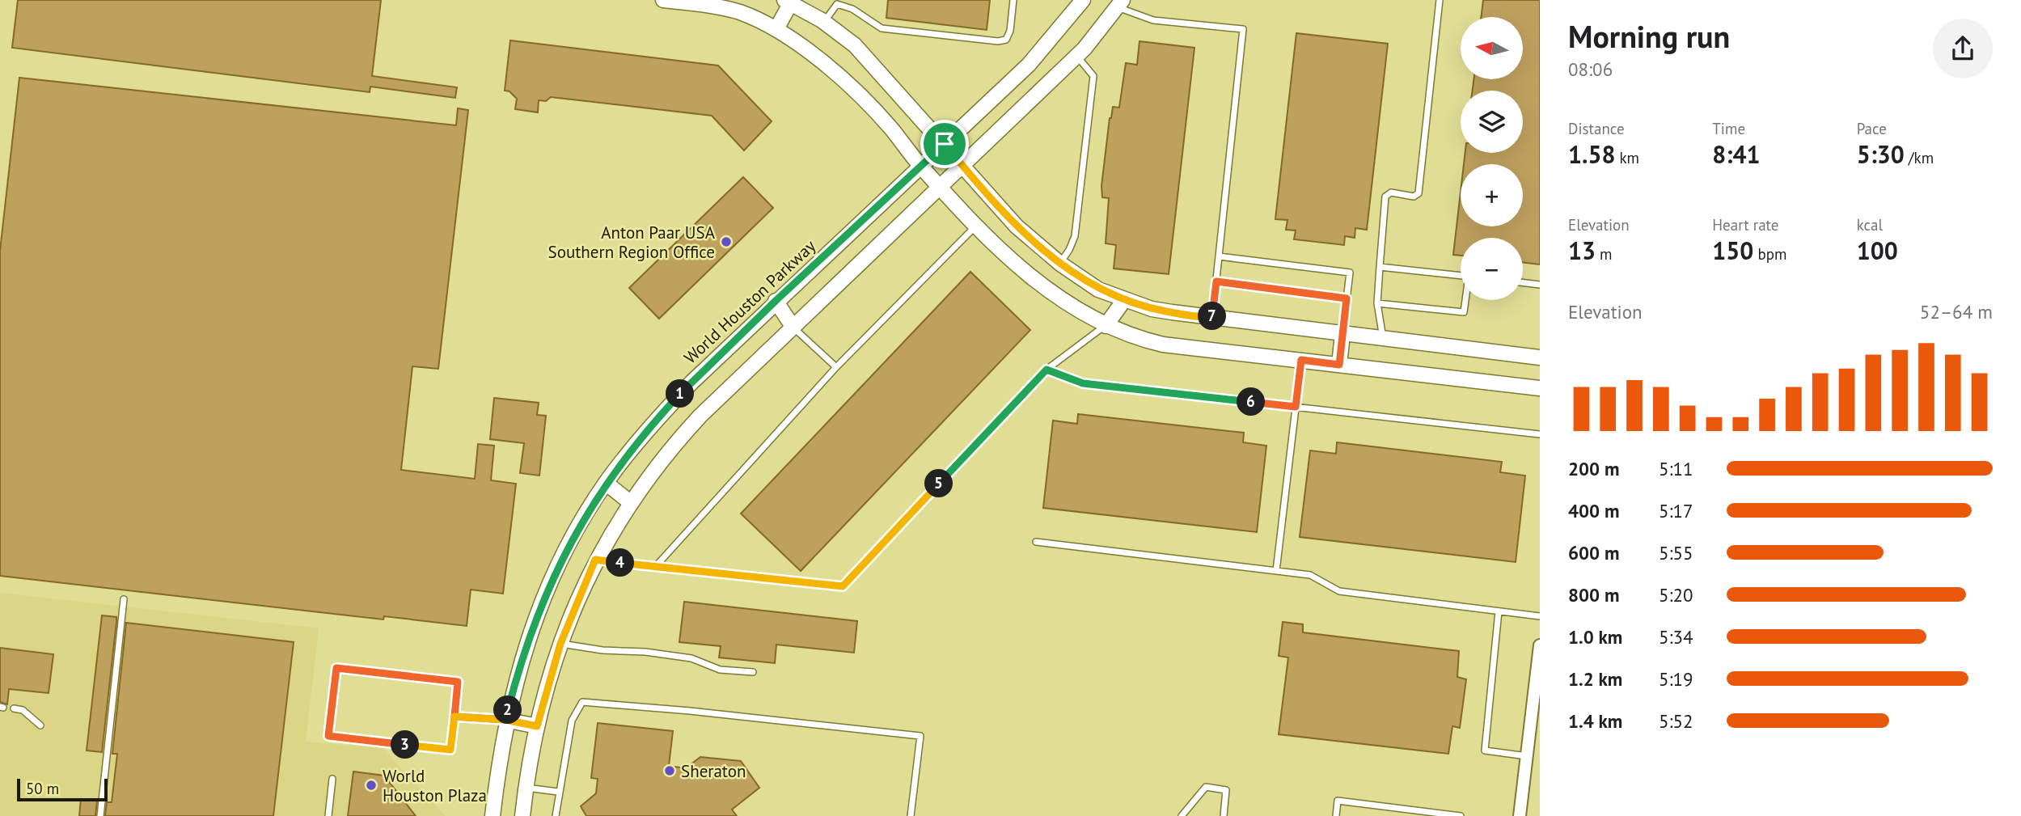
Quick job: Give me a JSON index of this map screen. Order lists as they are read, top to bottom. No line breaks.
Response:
{"streets":{"street":["World Houston Parkway"]},"places":["Anton Paar USA Southern Region Office","Sheraton","World Houston Plaza"],"scale_bar":"50 m","north":"left","page":{"heading":["Morning run","08:06"],"map_buttons":["+","−"],"stats":[["Distance","1.58 km"],["Time","8:41"],["Pace","5:30 /km"],["Elevation","13 m"],["Heart rate","150 bpm"],["kcal","100"]],"chart":["Elevation","52–64 m"],"pins":["7","1","6","5","4","2","3"],"list":[{"name":"200 m","note":"5:11"},{"name":"400 m","note":"5:17"},{"name":"600 m","note":"5:55"},{"name":"800 m","note":"5:20"},{"name":"1.0 km","note":"5:34"},{"name":"1.2 km","note":"5:19"},{"name":"1.4 km","note":"5:52"}],"scale":"50 m"}}
